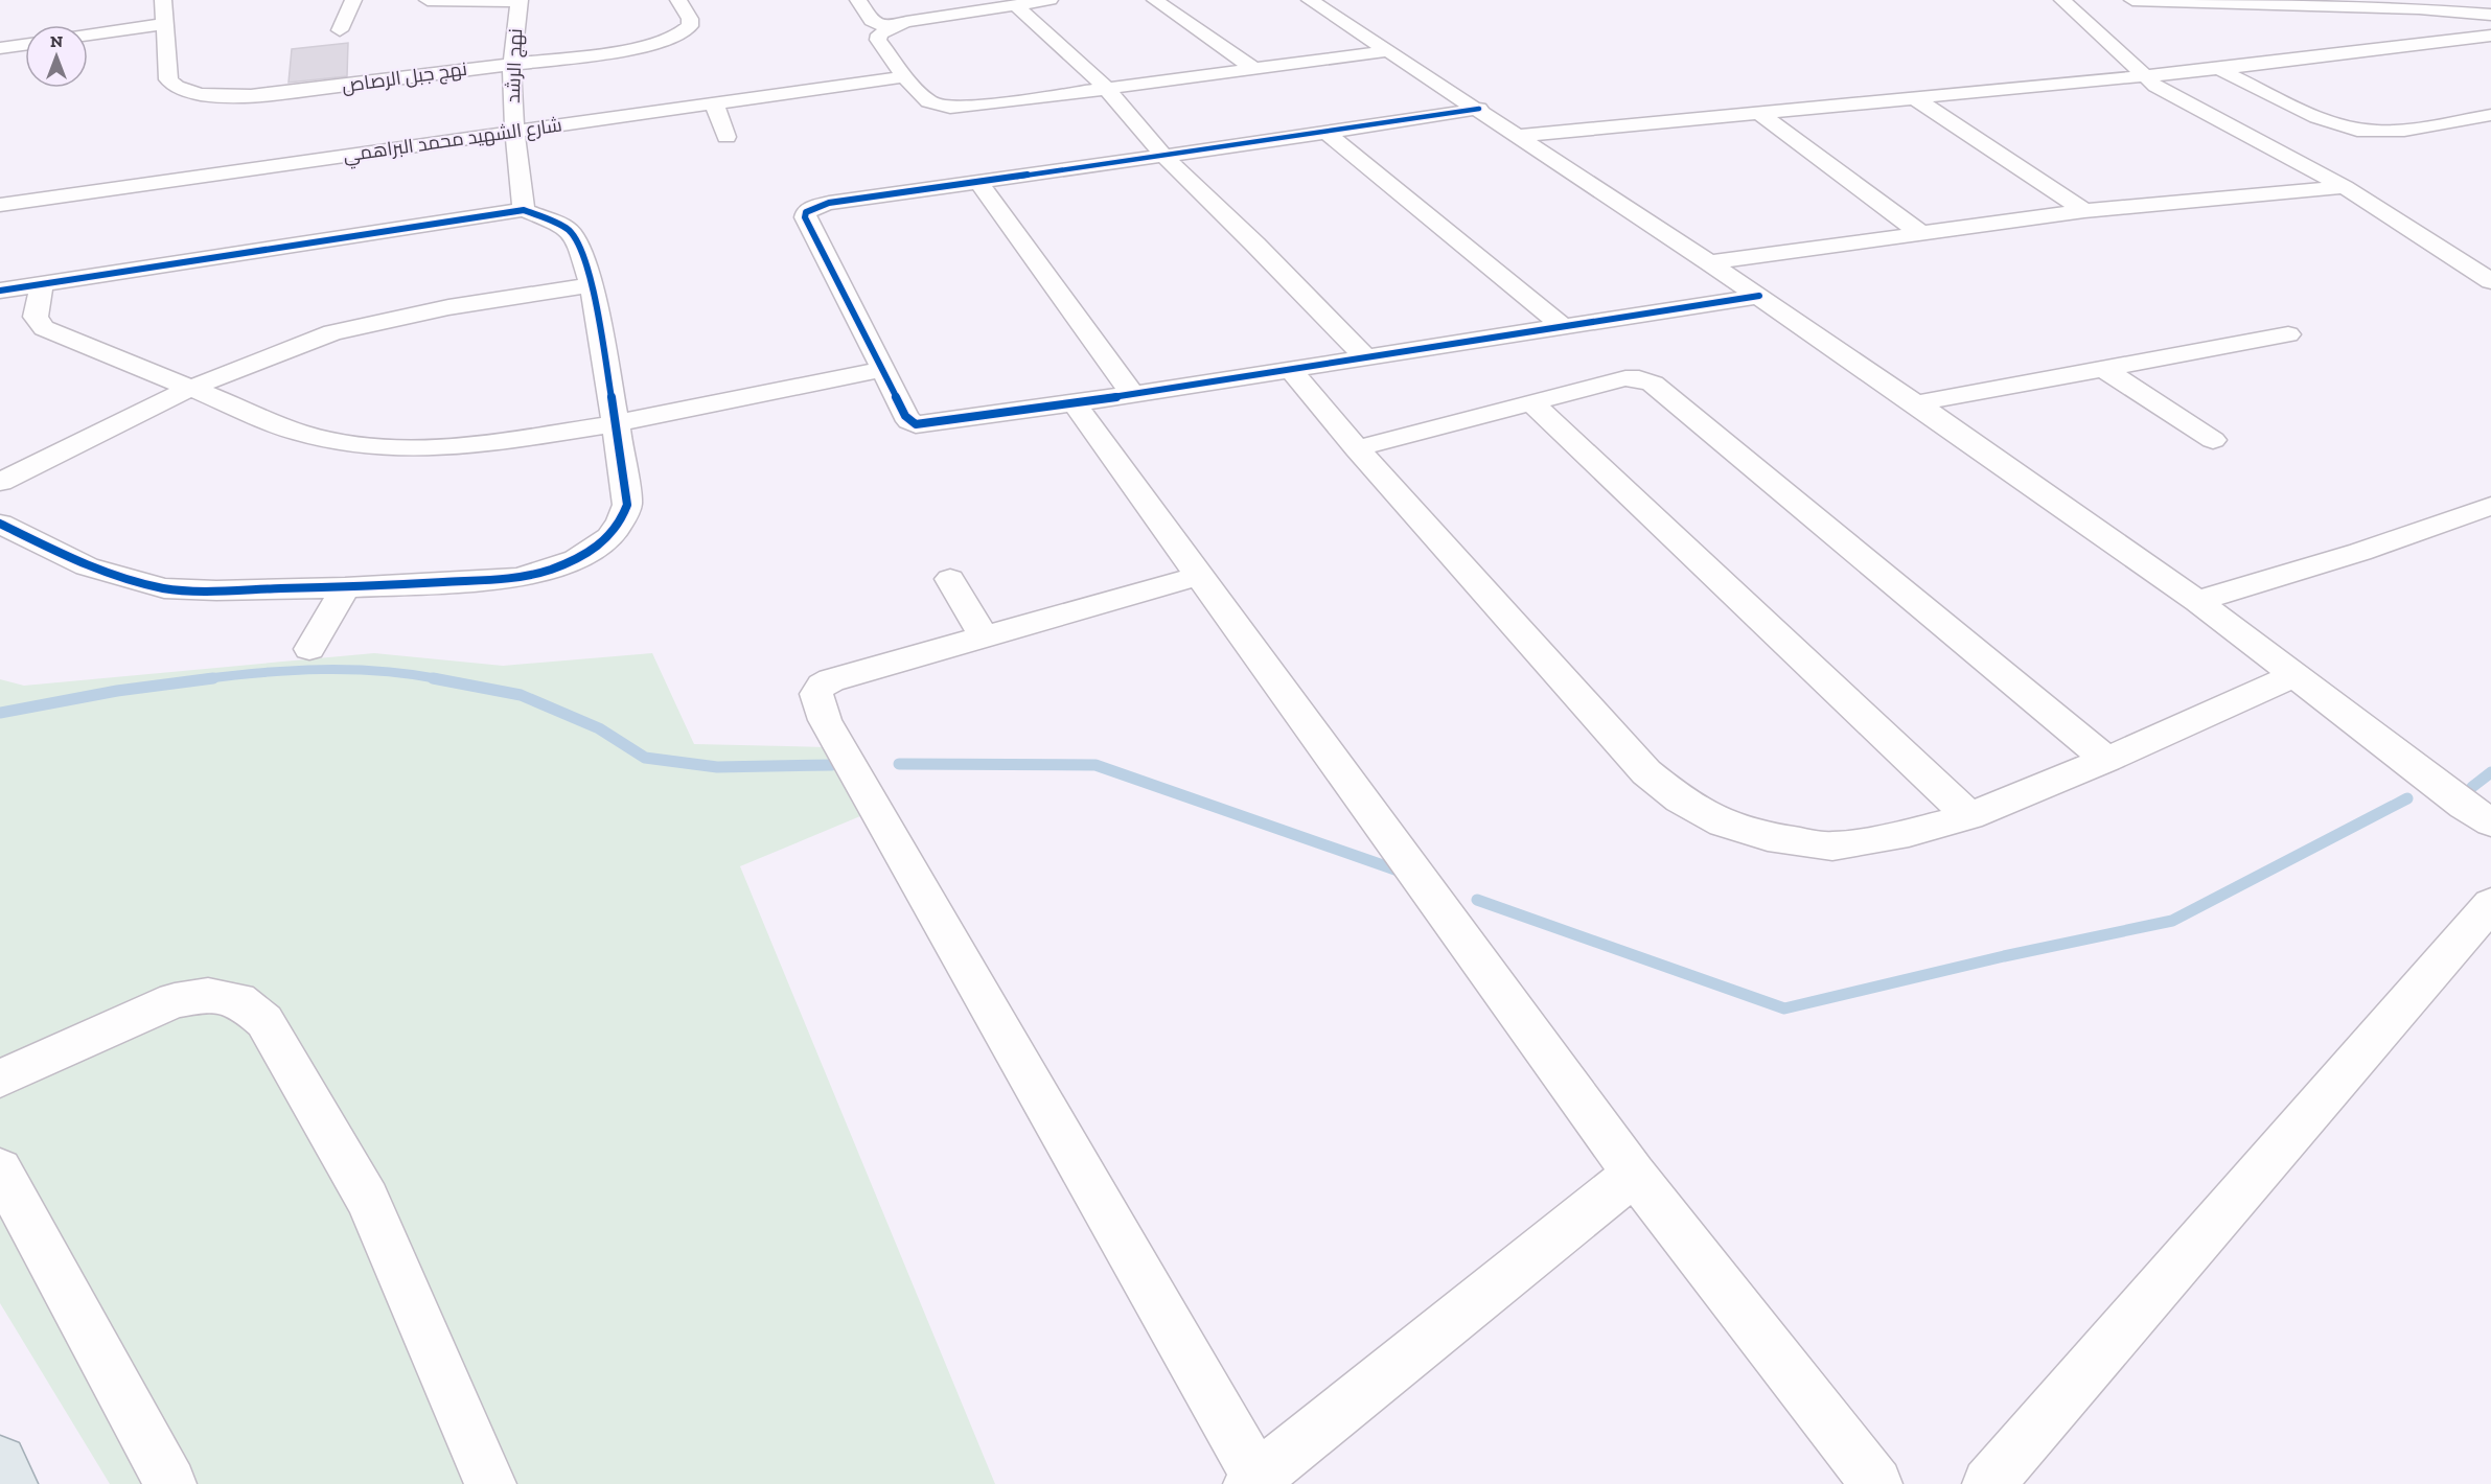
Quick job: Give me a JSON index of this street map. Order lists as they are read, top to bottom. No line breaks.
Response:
{"streets":{"street":["نهج الرشد","نهج جبل الرصاص","شارع الشهيد محمد البراهمي"]},"crossings":[["نهج الرشد","نهج جبل الرصاص"],["نهج الرشد","شارع الشهيد محمد البراهمي"]],"north":"top"}
